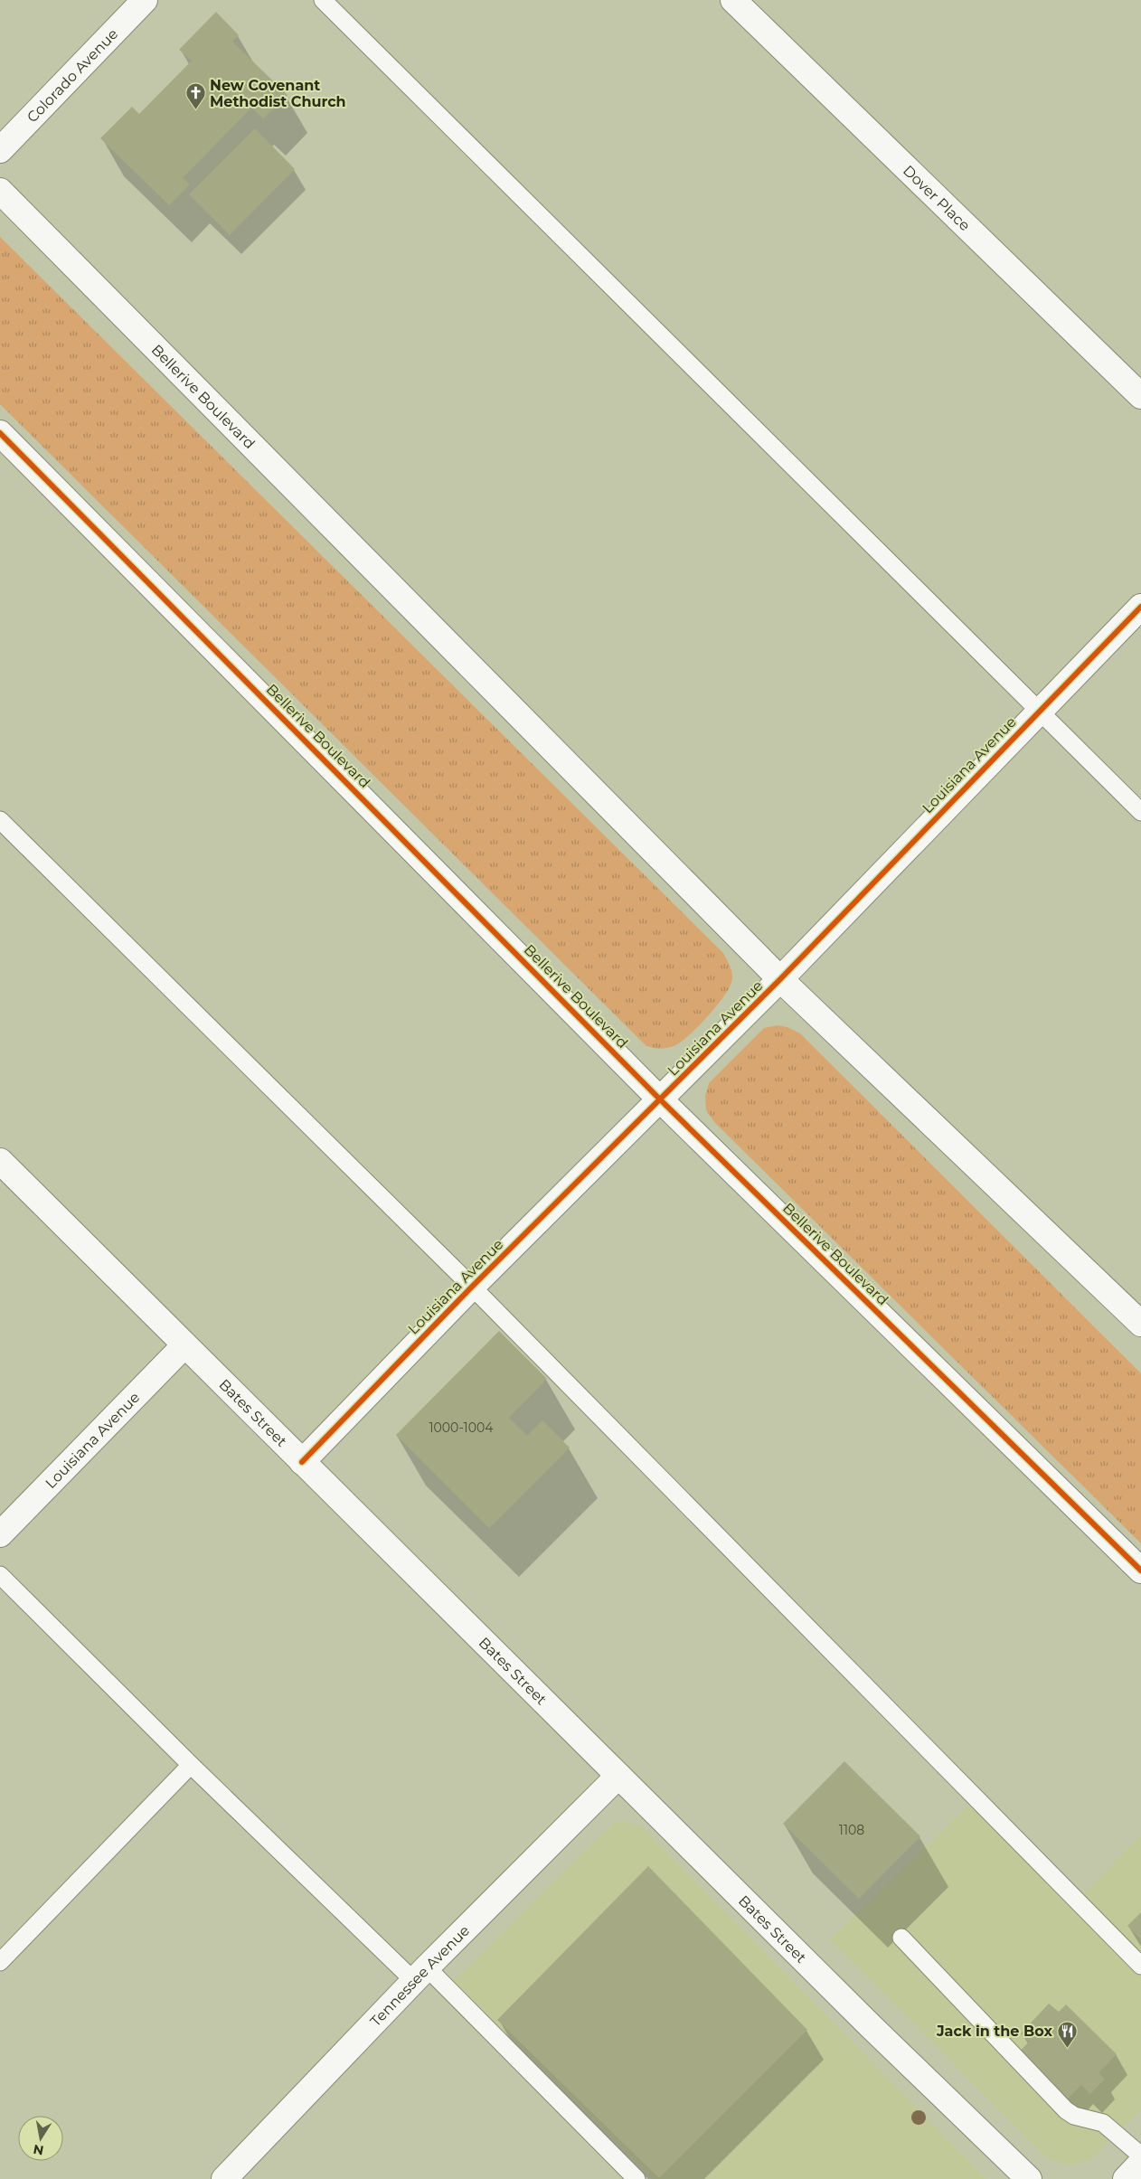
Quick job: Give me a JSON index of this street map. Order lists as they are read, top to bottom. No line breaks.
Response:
{"streets":{"street":["Colorado Avenue","Dover Place","Bellerive Boulevard","Louisiana Avenue","Bates Street","Tennessee Avenue"]},"crossings":[["Bellerive Boulevard","Louisiana Avenue"],["Louisiana Avenue","Bates Street"],["Bates Street","Tennessee Avenue"]],"places":{"church":["New Covenant Methodist Church"],"restaurant":["Jack in the Box"]},"house_numbers":["1000-1004","1108"],"north":"bottom"}
